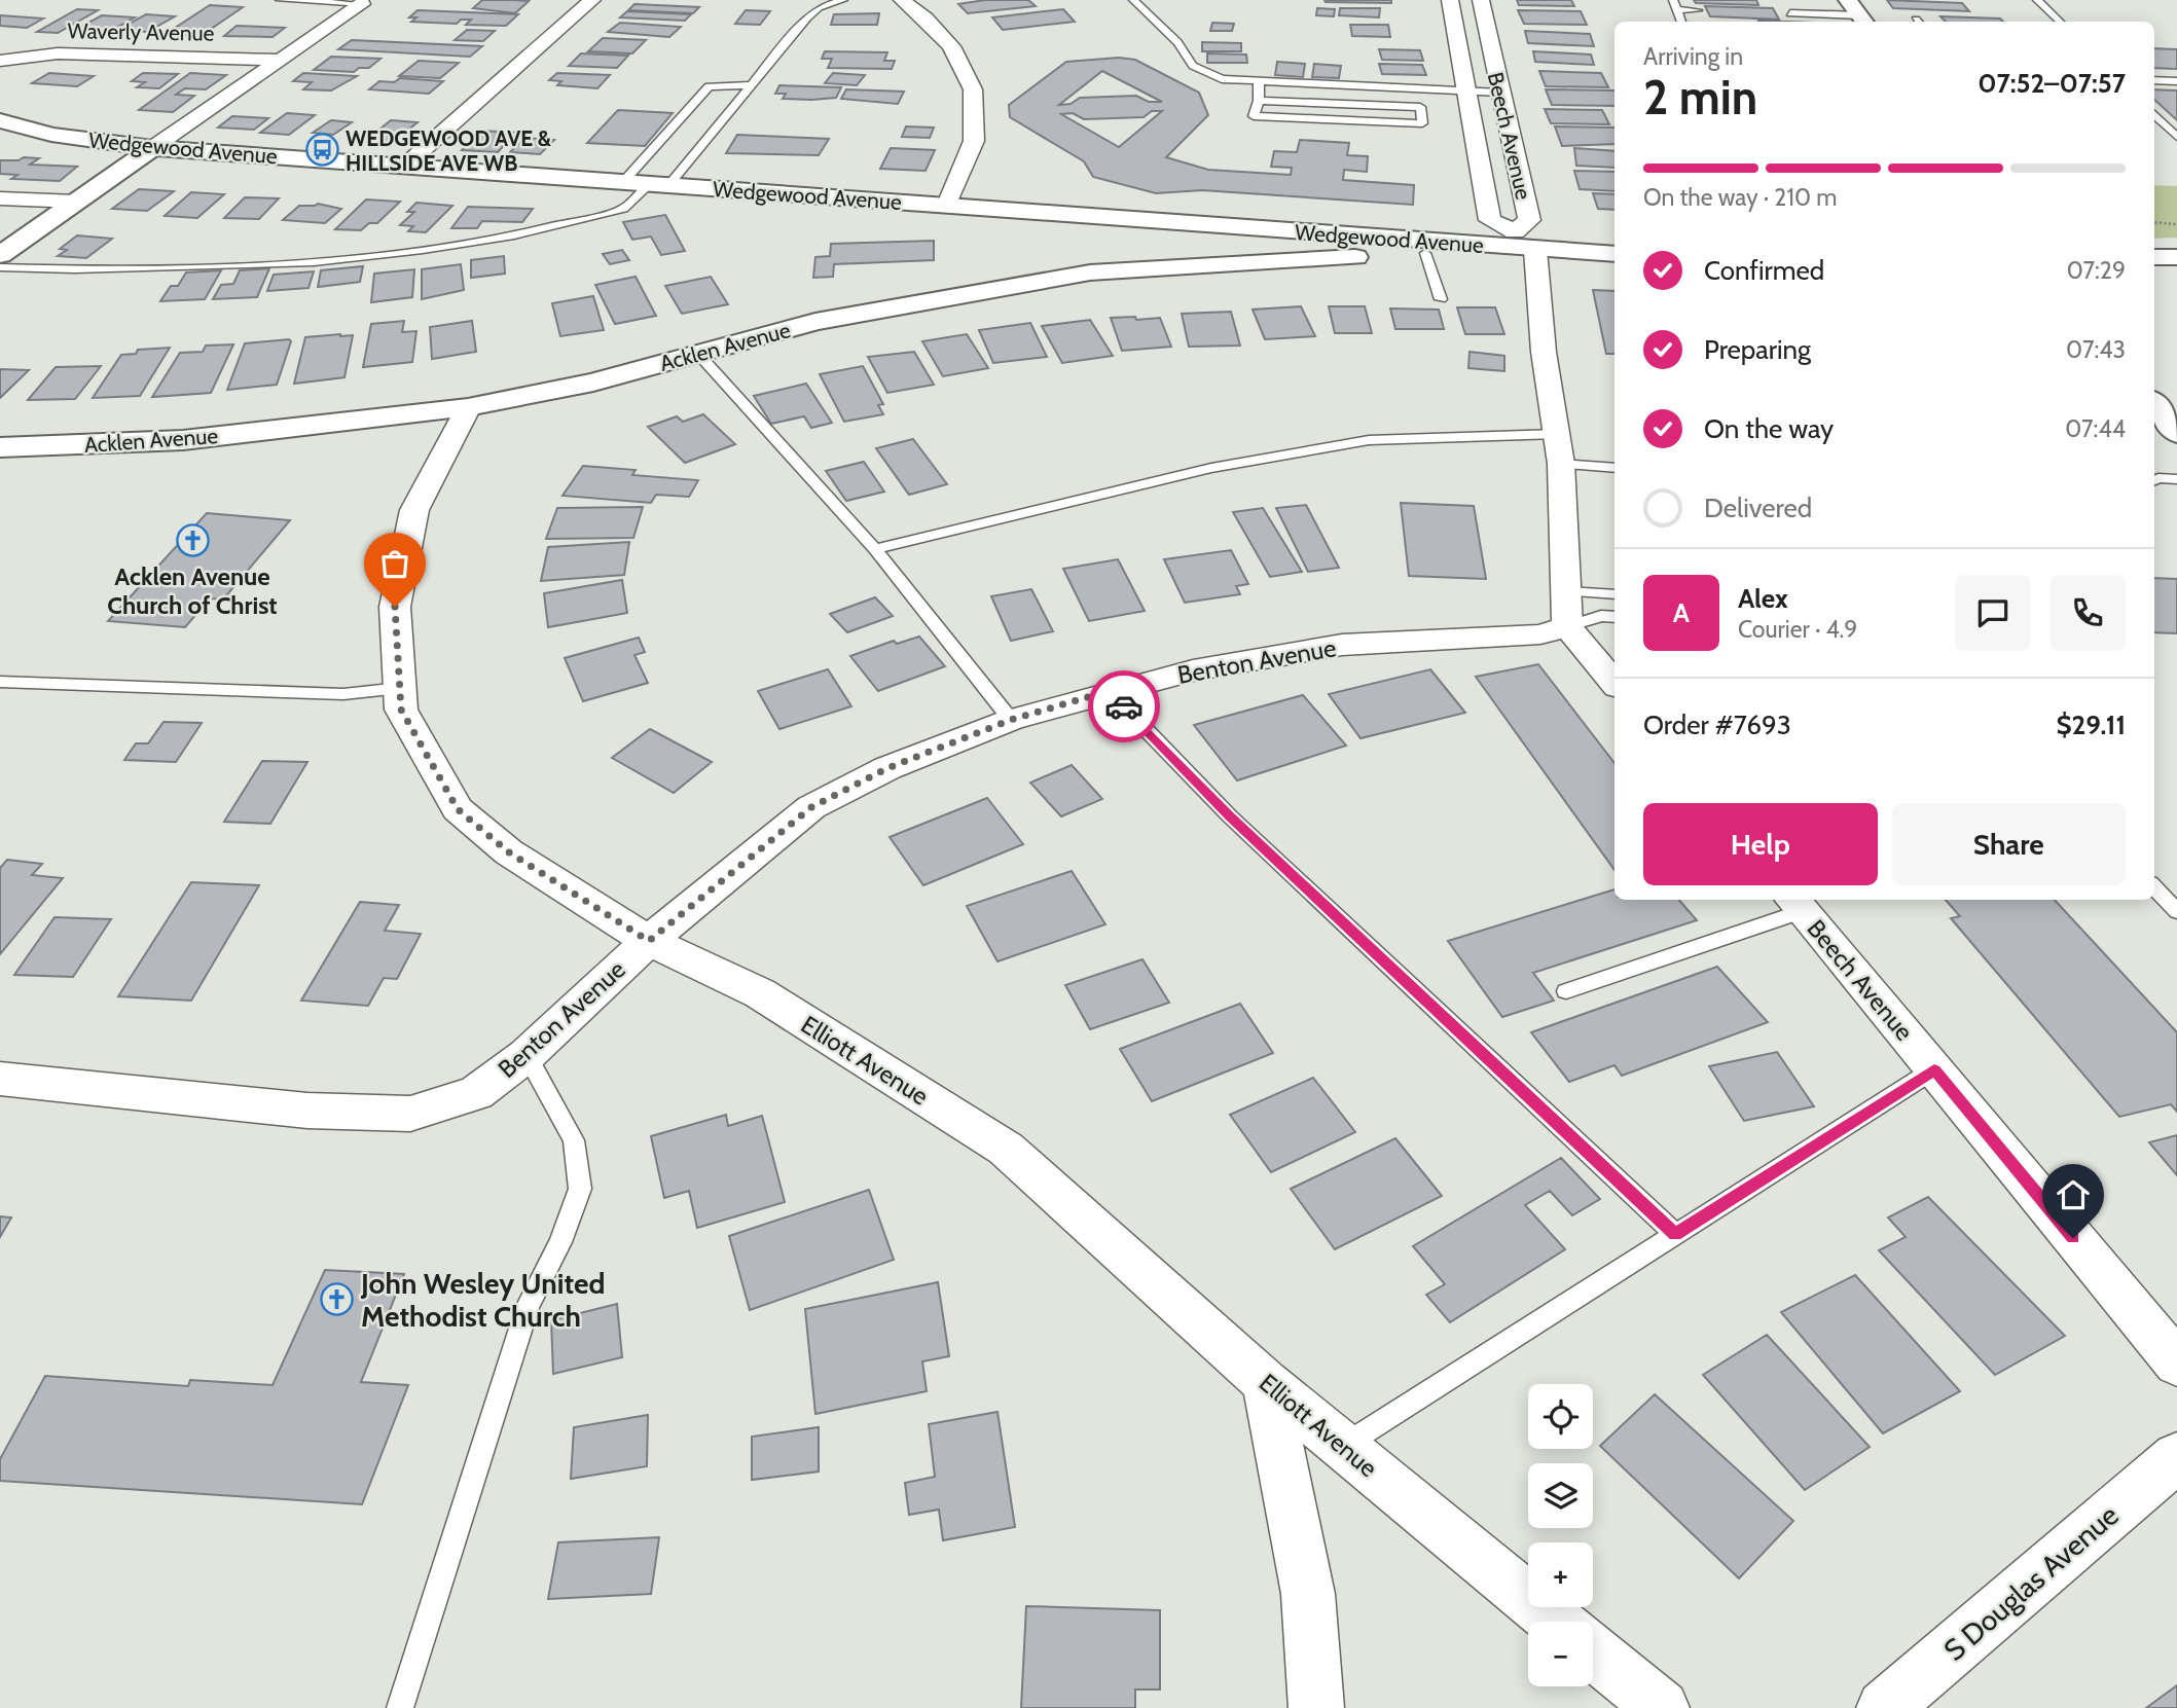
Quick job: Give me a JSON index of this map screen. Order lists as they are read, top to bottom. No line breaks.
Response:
{"streets":{"main road":["Wedgewood Avenue","Acklen Avenue"],"street":["Waverly Avenue","Beech Avenue","Benton Avenue","Elliott Avenue","S Douglas Avenue"]},"crossings":[["Beech Avenue","Wedgewood Avenue"],["Beech Avenue","Benton Avenue"],["Wedgewood Avenue","Acklen Avenue"],["Acklen Avenue","Elliott Avenue"],["Benton Avenue","Elliott Avenue"]],"places":{"bus stop":["WEDGEWOOD AVE & HILLSIDE AVE WB"],"church":["Acklen Avenue Church of Christ","John Wesley United Methodist Church"]},"page":{"heading":["2 min","Arriving in","07:52–07:57"],"panel":["Alex","Courier · 4.9","Order #7693","$29.11"],"bar":"On the way · 210 m","list":[["Confirmed","07:29"],["Preparing","07:43"],["On the way","07:44"],"Delivered"],"round":"A","buttons":["Help","Share"],"map_buttons":["+","−"]}}
